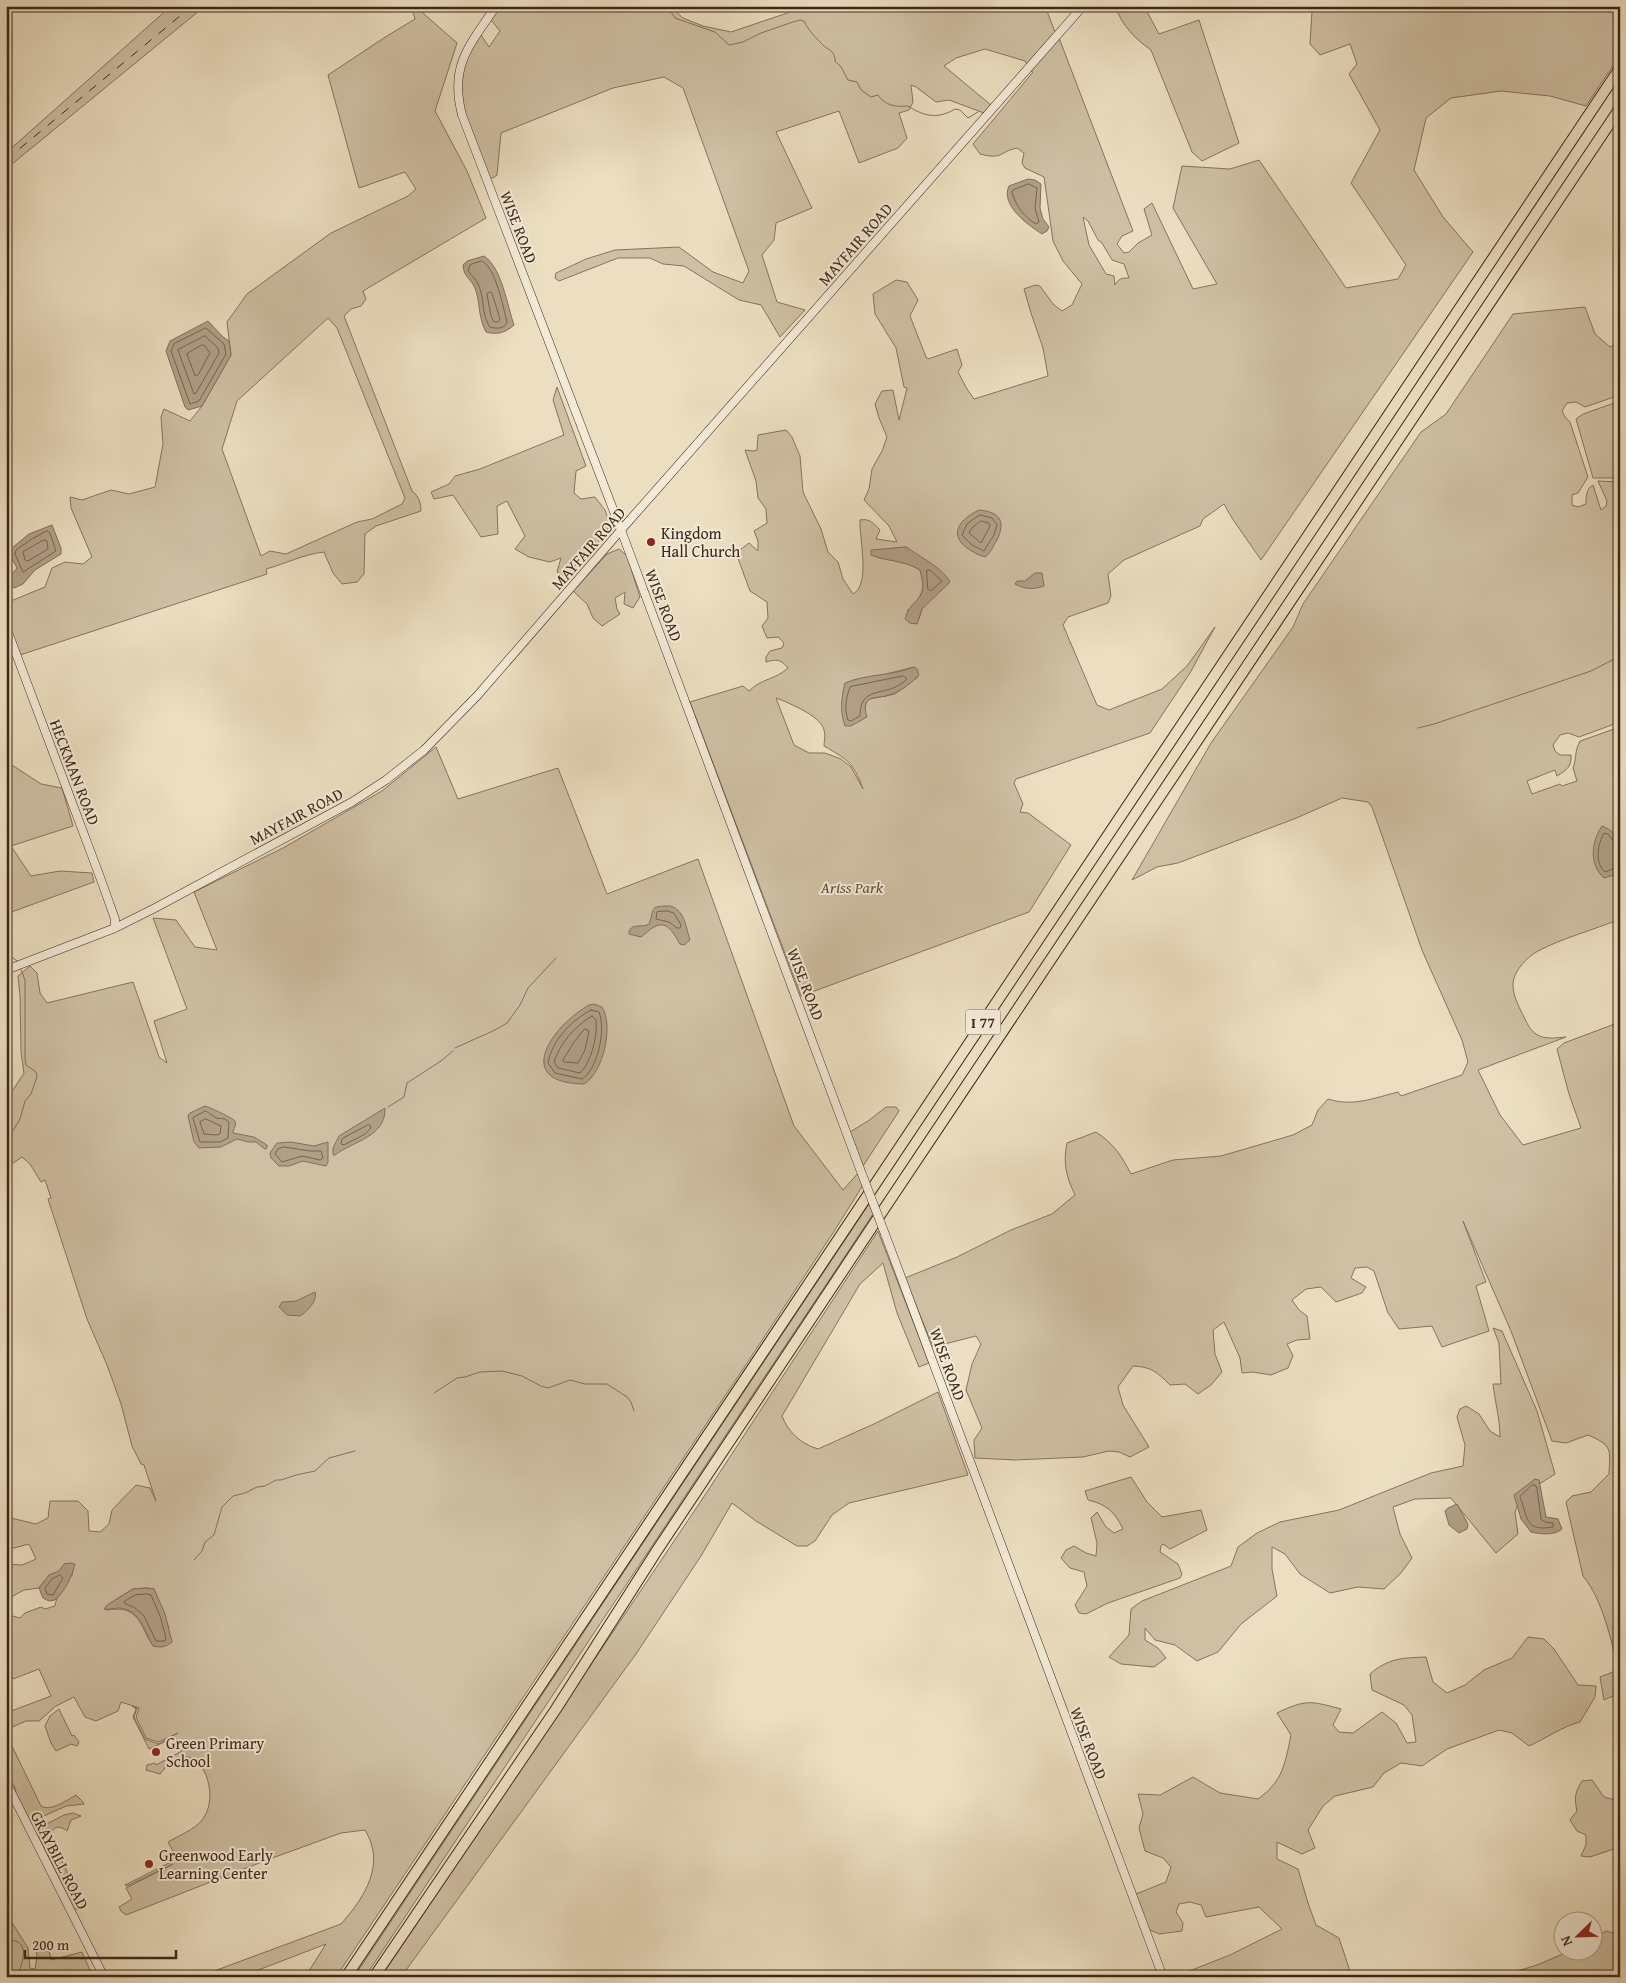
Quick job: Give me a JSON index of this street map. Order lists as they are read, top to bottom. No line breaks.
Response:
{"streets":{"highway":["I 77"],"street":["WISE ROAD","MAYFAIR ROAD","HECKMAN ROAD","GRAYBILL ROAD"]},"crossings":[["WISE ROAD","MAYFAIR ROAD"],["MAYFAIR ROAD","HECKMAN ROAD"]],"parks":["Ariss Park"],"places":["Kingdom Hall Church","Green Primary School","Greenwood Early Learning Center"],"scale_bar":"200 m","north":"bottom left"}
